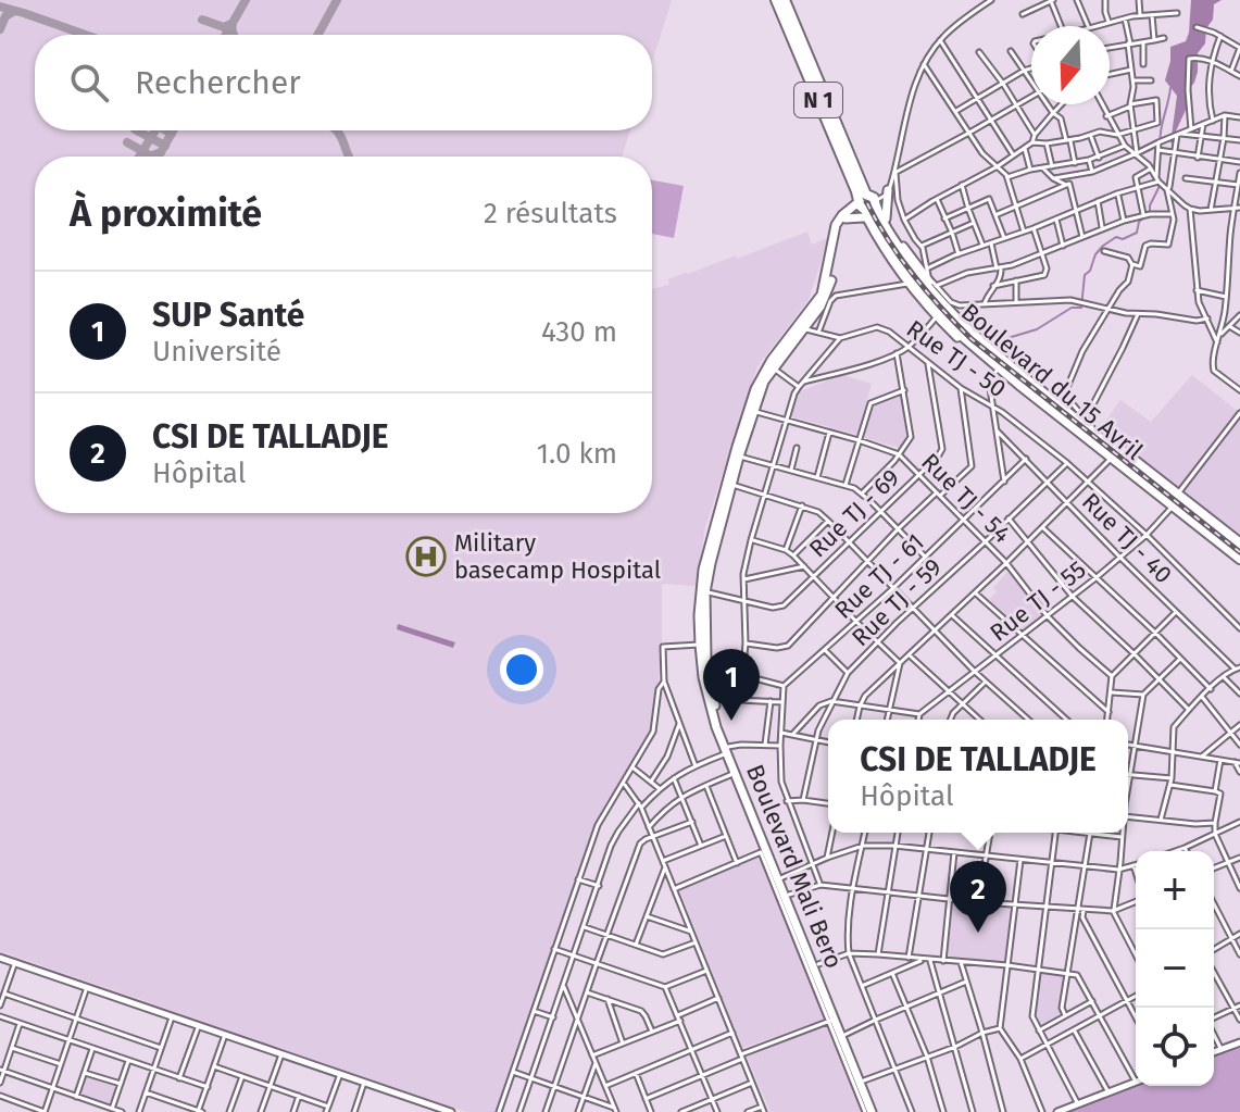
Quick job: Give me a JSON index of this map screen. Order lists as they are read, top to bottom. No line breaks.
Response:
{"streets":{"highway":["N 1","Boulevard du 15 Avril"],"main road":["Boulevard Mali Bero"],"street":["Rue TJ - 50","Rue TJ - 54","Rue TJ - 69","Rue TJ - 40","Rue TJ - 61","Rue TJ - 55","Rue TJ - 59"]},"crossings":[["N 1","Boulevard du 15 Avril"],["N 1","Boulevard Mali Bero"],["Rue TJ - 50","Rue TJ - 69"],["Rue TJ - 50","Rue TJ - 55"],["Rue TJ - 50","Rue TJ - 59"],["Boulevard du 15 Avril","Rue TJ - 55"],["Boulevard du 15 Avril","Boulevard Mali Bero"],["Rue TJ - 54","Rue TJ - 69"],["Rue TJ - 54","Rue TJ - 61"],["Rue TJ - 54","Rue TJ - 55"],["Rue TJ - 54","Rue TJ - 59"],["Rue TJ - 54","Boulevard Mali Bero"],["Rue TJ - 69","Boulevard Mali Bero"],["Rue TJ - 40","Rue TJ - 61"],["Rue TJ - 40","Rue TJ - 55"],["Rue TJ - 40","Rue TJ - 59"]],"places":{"hospital":["Military basecamp Hospital"]},"north":"bottom","page":{"search":"Rechercher","heading":["À proximité","2 résultats"],"list":[{"mark":"1","name":"SUP Santé","note":"Université","value":"430 m"},{"mark":"2","name":"CSI DE TALLADJE","note":"Hôpital","value":"1.0 km"}],"pins":["1","2"],"popup":["CSI DE TALLADJE","Hôpital"],"map_buttons":["+","−"]}}
